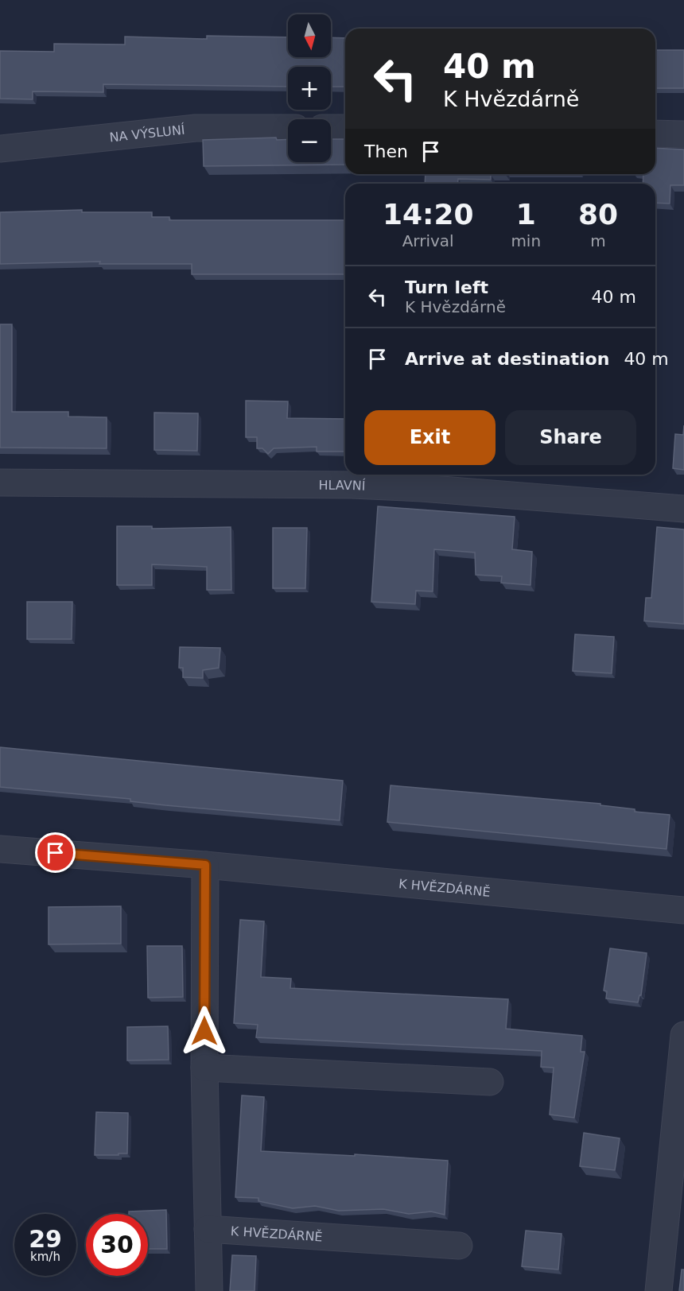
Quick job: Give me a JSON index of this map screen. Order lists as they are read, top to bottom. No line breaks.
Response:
{"streets":{"street":["NA VÝSLUNÍ","HLAVNÍ","K HVĚZDÁRNĚ"]},"north":"bottom","page":{"map_buttons":["+","−"],"turn":["40 m","K Hvězdárně"],"then":"Then","eta":["14:20","Arrival","1","min","80","m"],"list":[{"name":"Turn left","note":"K Hvězdárně","value":"40 m"},{"name":"Arrive at destination","value":"40 m"}],"buttons":["Exit","Share"],"speed":"29 km/h","limit":"30"}}
